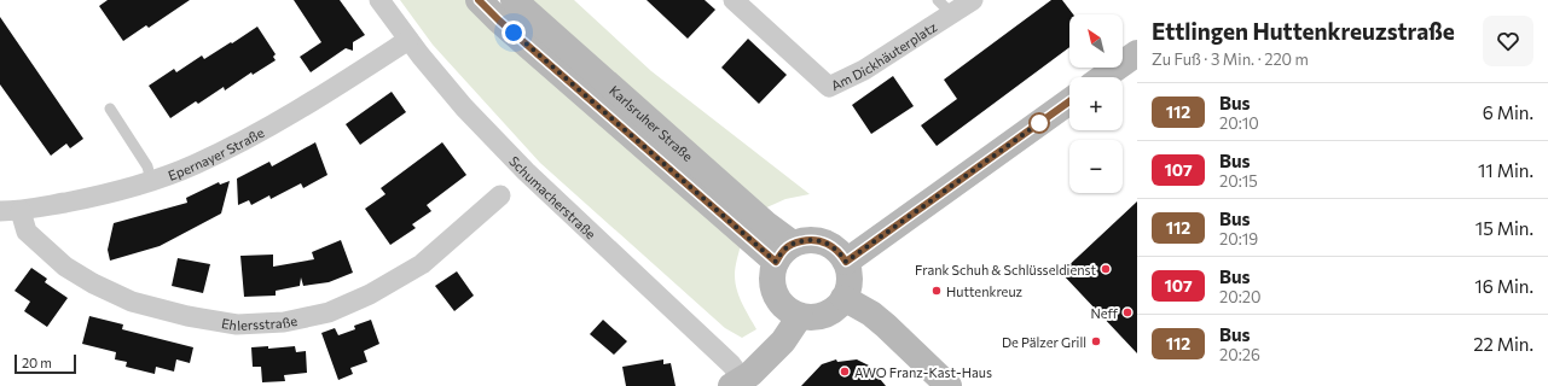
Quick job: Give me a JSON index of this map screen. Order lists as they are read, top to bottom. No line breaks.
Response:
{"streets":{"main road":["Karlsruher Straße"],"street":["Am Dickhäuterplatz","Epernayer Straße","Schumacherstraße","Ehlersstraße"]},"crossings":[["Epernayer Straße","Schumacherstraße"],["Epernayer Straße","Ehlersstraße"]],"places":["Frank Schuh & Schlüsseldienst","Huttenkreuz","Neff","De Pälzer Grill","AWO Franz-Kast-Haus"],"lines":["bus line 112"],"scale_bar":"20 m","north":"top left","page":{"heading":["Ettlingen Huttenkreuzstraße","Zu Fuß · 3 Min. · 220 m"],"map_buttons":["+","−"],"list":[{"mark":"112","name":"Bus","note":"20:10","value":"6 Min."},{"mark":"107","name":"Bus","note":"20:15","value":"11 Min."},{"mark":"112","name":"Bus","note":"20:19","value":"15 Min."},{"mark":"107","name":"Bus","note":"20:20","value":"16 Min."},{"mark":"112","name":"Bus","note":"20:26","value":"22 Min."}],"scale":"20 m"}}
